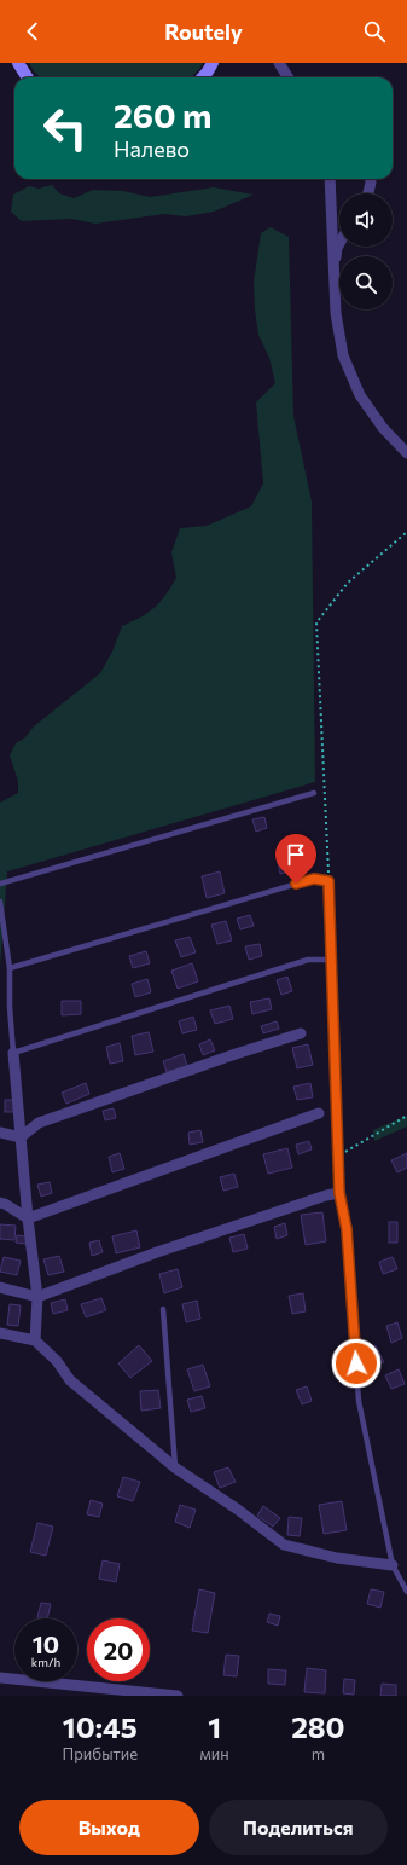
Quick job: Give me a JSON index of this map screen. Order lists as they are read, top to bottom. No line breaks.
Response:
{"page":{"header":"Routely","turn":["260 m","Налево"],"speed":"10 km/h","limit":"20","eta":["10:45","Прибытие","1","мин","280","m"],"buttons":["Выход","Поделиться"]}}
